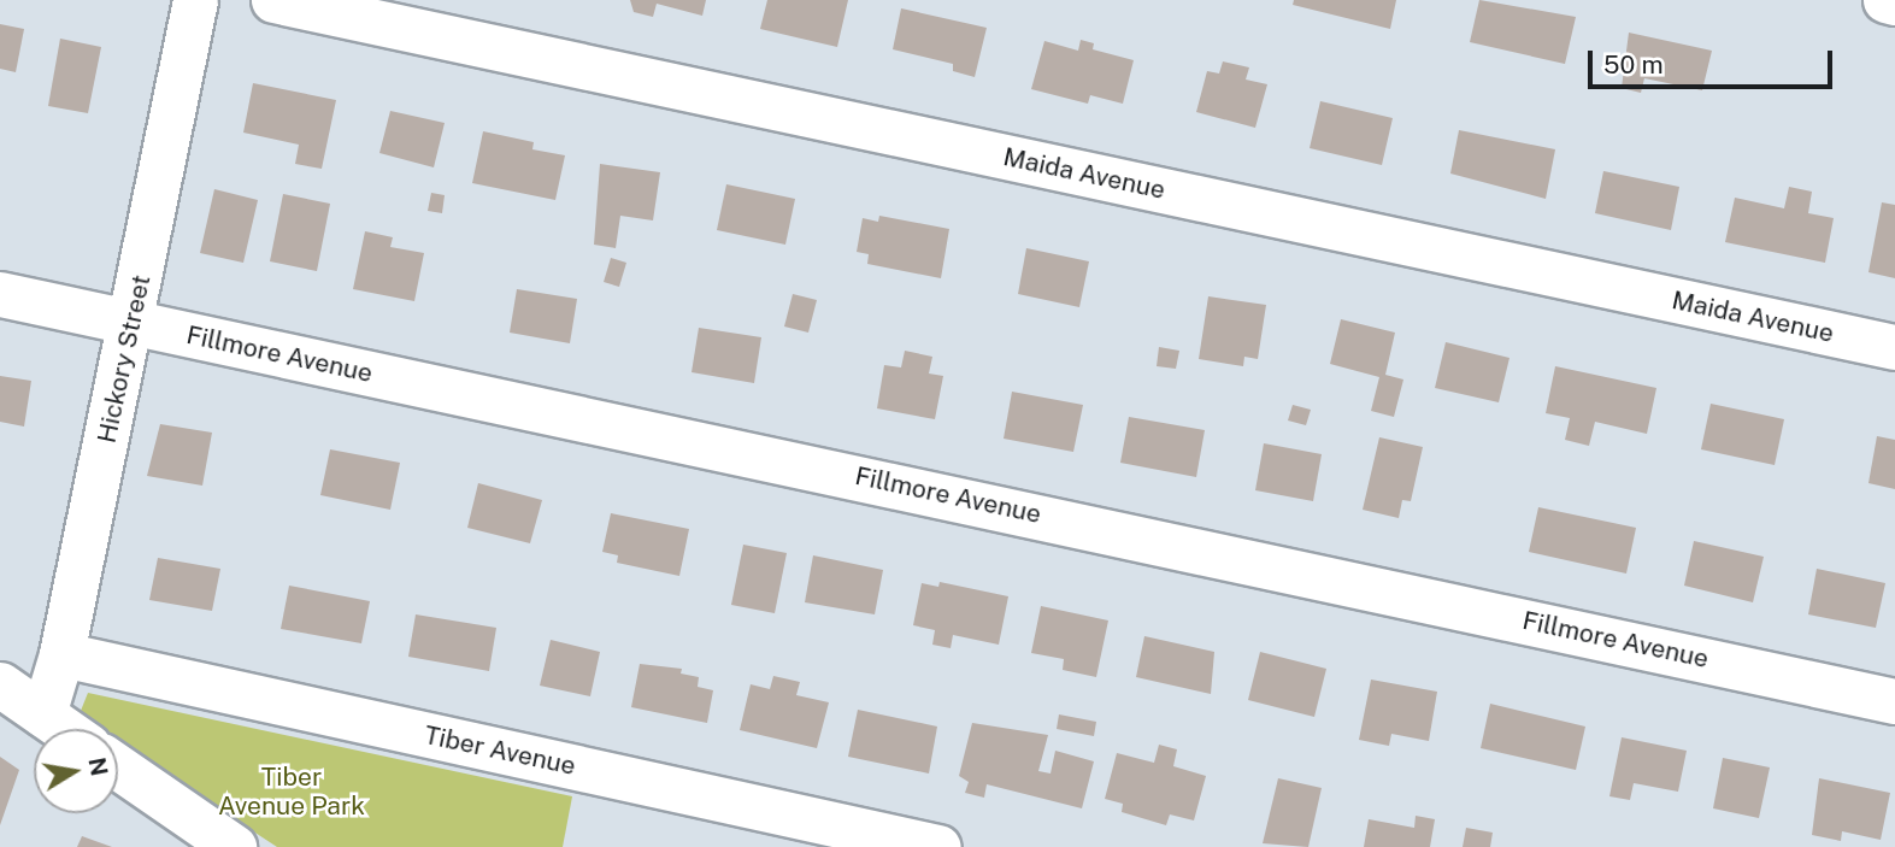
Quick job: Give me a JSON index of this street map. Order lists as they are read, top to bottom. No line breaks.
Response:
{"streets":{"street":["Maida Avenue","Fillmore Avenue","Hickory Street","Tiber Avenue"]},"crossings":[["Fillmore Avenue","Hickory Street"],["Hickory Street","Tiber Avenue"]],"parks":["Tiber Avenue Park"],"scale_bar":"50 m","north":"right"}
